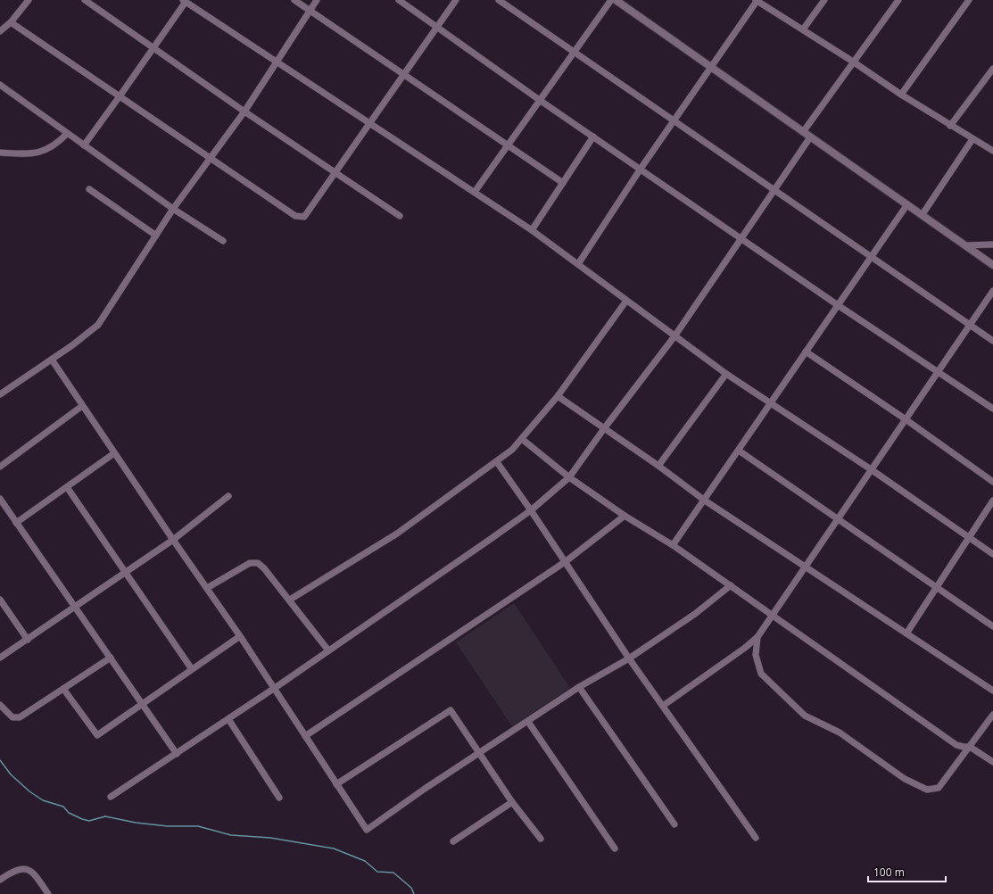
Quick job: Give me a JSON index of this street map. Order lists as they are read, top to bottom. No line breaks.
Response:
{"scale_bar":"100 m"}
